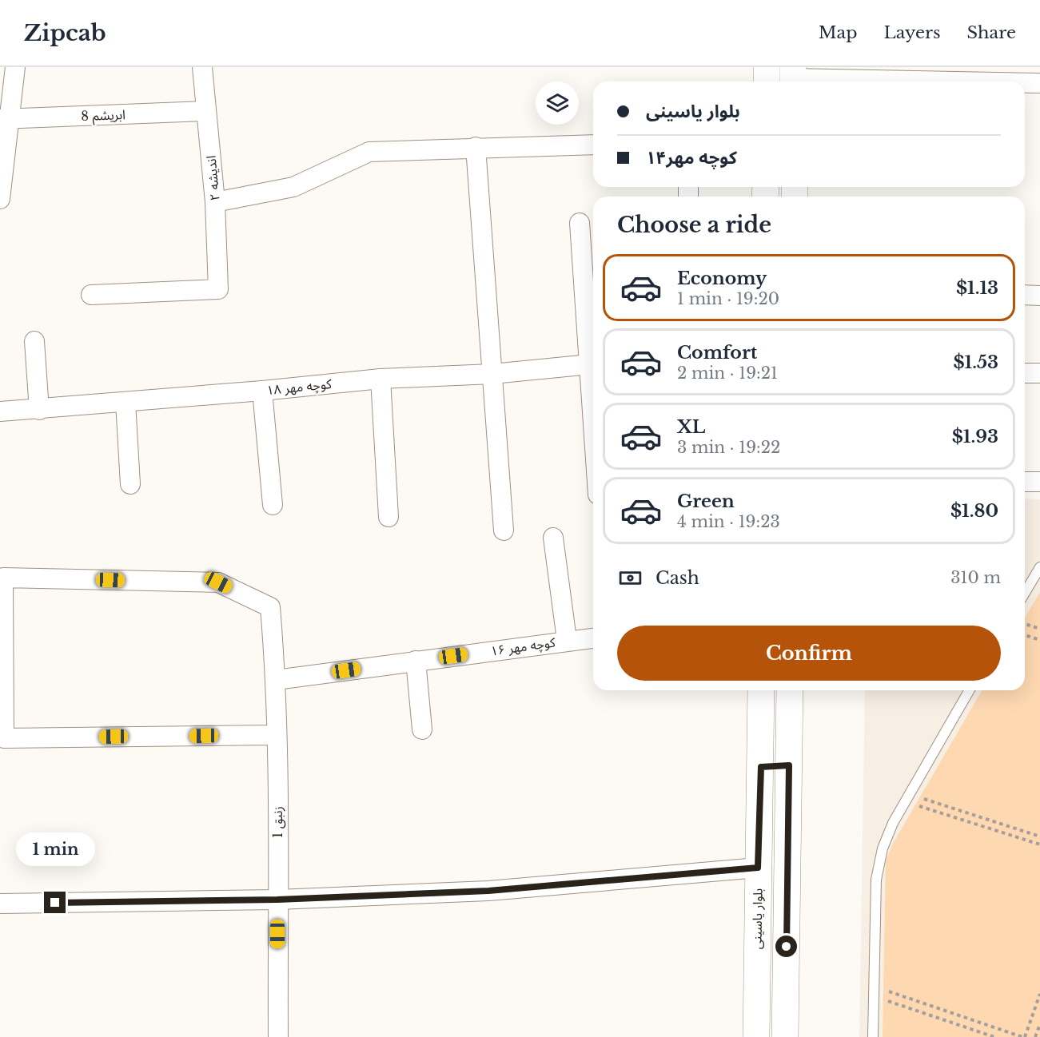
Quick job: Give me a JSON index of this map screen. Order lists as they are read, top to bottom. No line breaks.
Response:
{"streets":{"main road":["بلوار یاسینی"],"street":["ابریشم 8","اندیشه ۲","کوچه مهر ۱۸","کوچه مهر ۱۶","زنبق 1"]},"crossings":[["ابریشم 8","اندیشه ۲"],["کوچه مهر ۱۶","زنبق 1"]],"page":{"header":"Zipcab","nav":["Map","Layers","Share"],"banner":["بلوار یاسینی","کوچه مهر۱۴"],"heading":"Choose a ride","list":[{"name":"Economy","note":"1 min · 19:20","value":"$1.13"},{"name":"Comfort","note":"2 min · 19:21","value":"$1.53"},{"name":"XL","note":"3 min · 19:22","value":"$1.93"},{"name":"Green","note":"4 min · 19:23","value":"$1.80"}],"pay":["Cash","310 m"],"buttons":"Confirm","bubble":"1 min"}}
